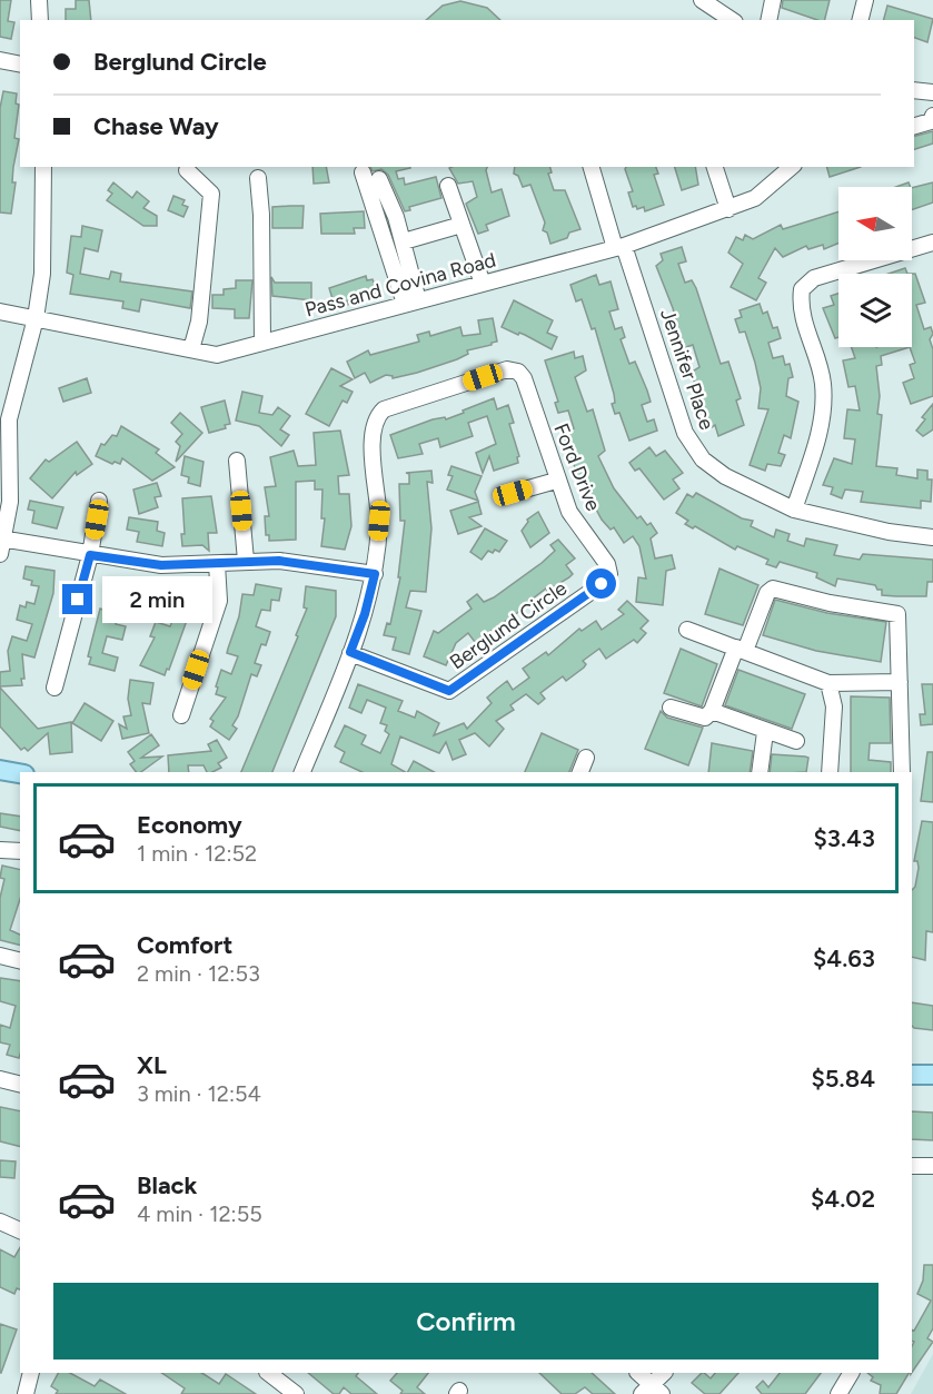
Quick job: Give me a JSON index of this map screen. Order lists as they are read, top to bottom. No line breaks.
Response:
{"streets":{"street":["Pass and Covina Road","Jennifer Place","Ford Drive","Berglund Circle"]},"crossings":[["Pass and Covina Road","Jennifer Place"],["Ford Drive","Berglund Circle"]],"north":"left","page":{"banner":["Berglund Circle","Chase Way"],"bubble":"2 min","list":[{"name":"Economy","note":"1 min · 12:52","value":"$3.43"},{"name":"Comfort","note":"2 min · 12:53","value":"$4.63"},{"name":"XL","note":"3 min · 12:54","value":"$5.84"},{"name":"Black","note":"4 min · 12:55","value":"$4.02"}],"buttons":"Confirm"}}
